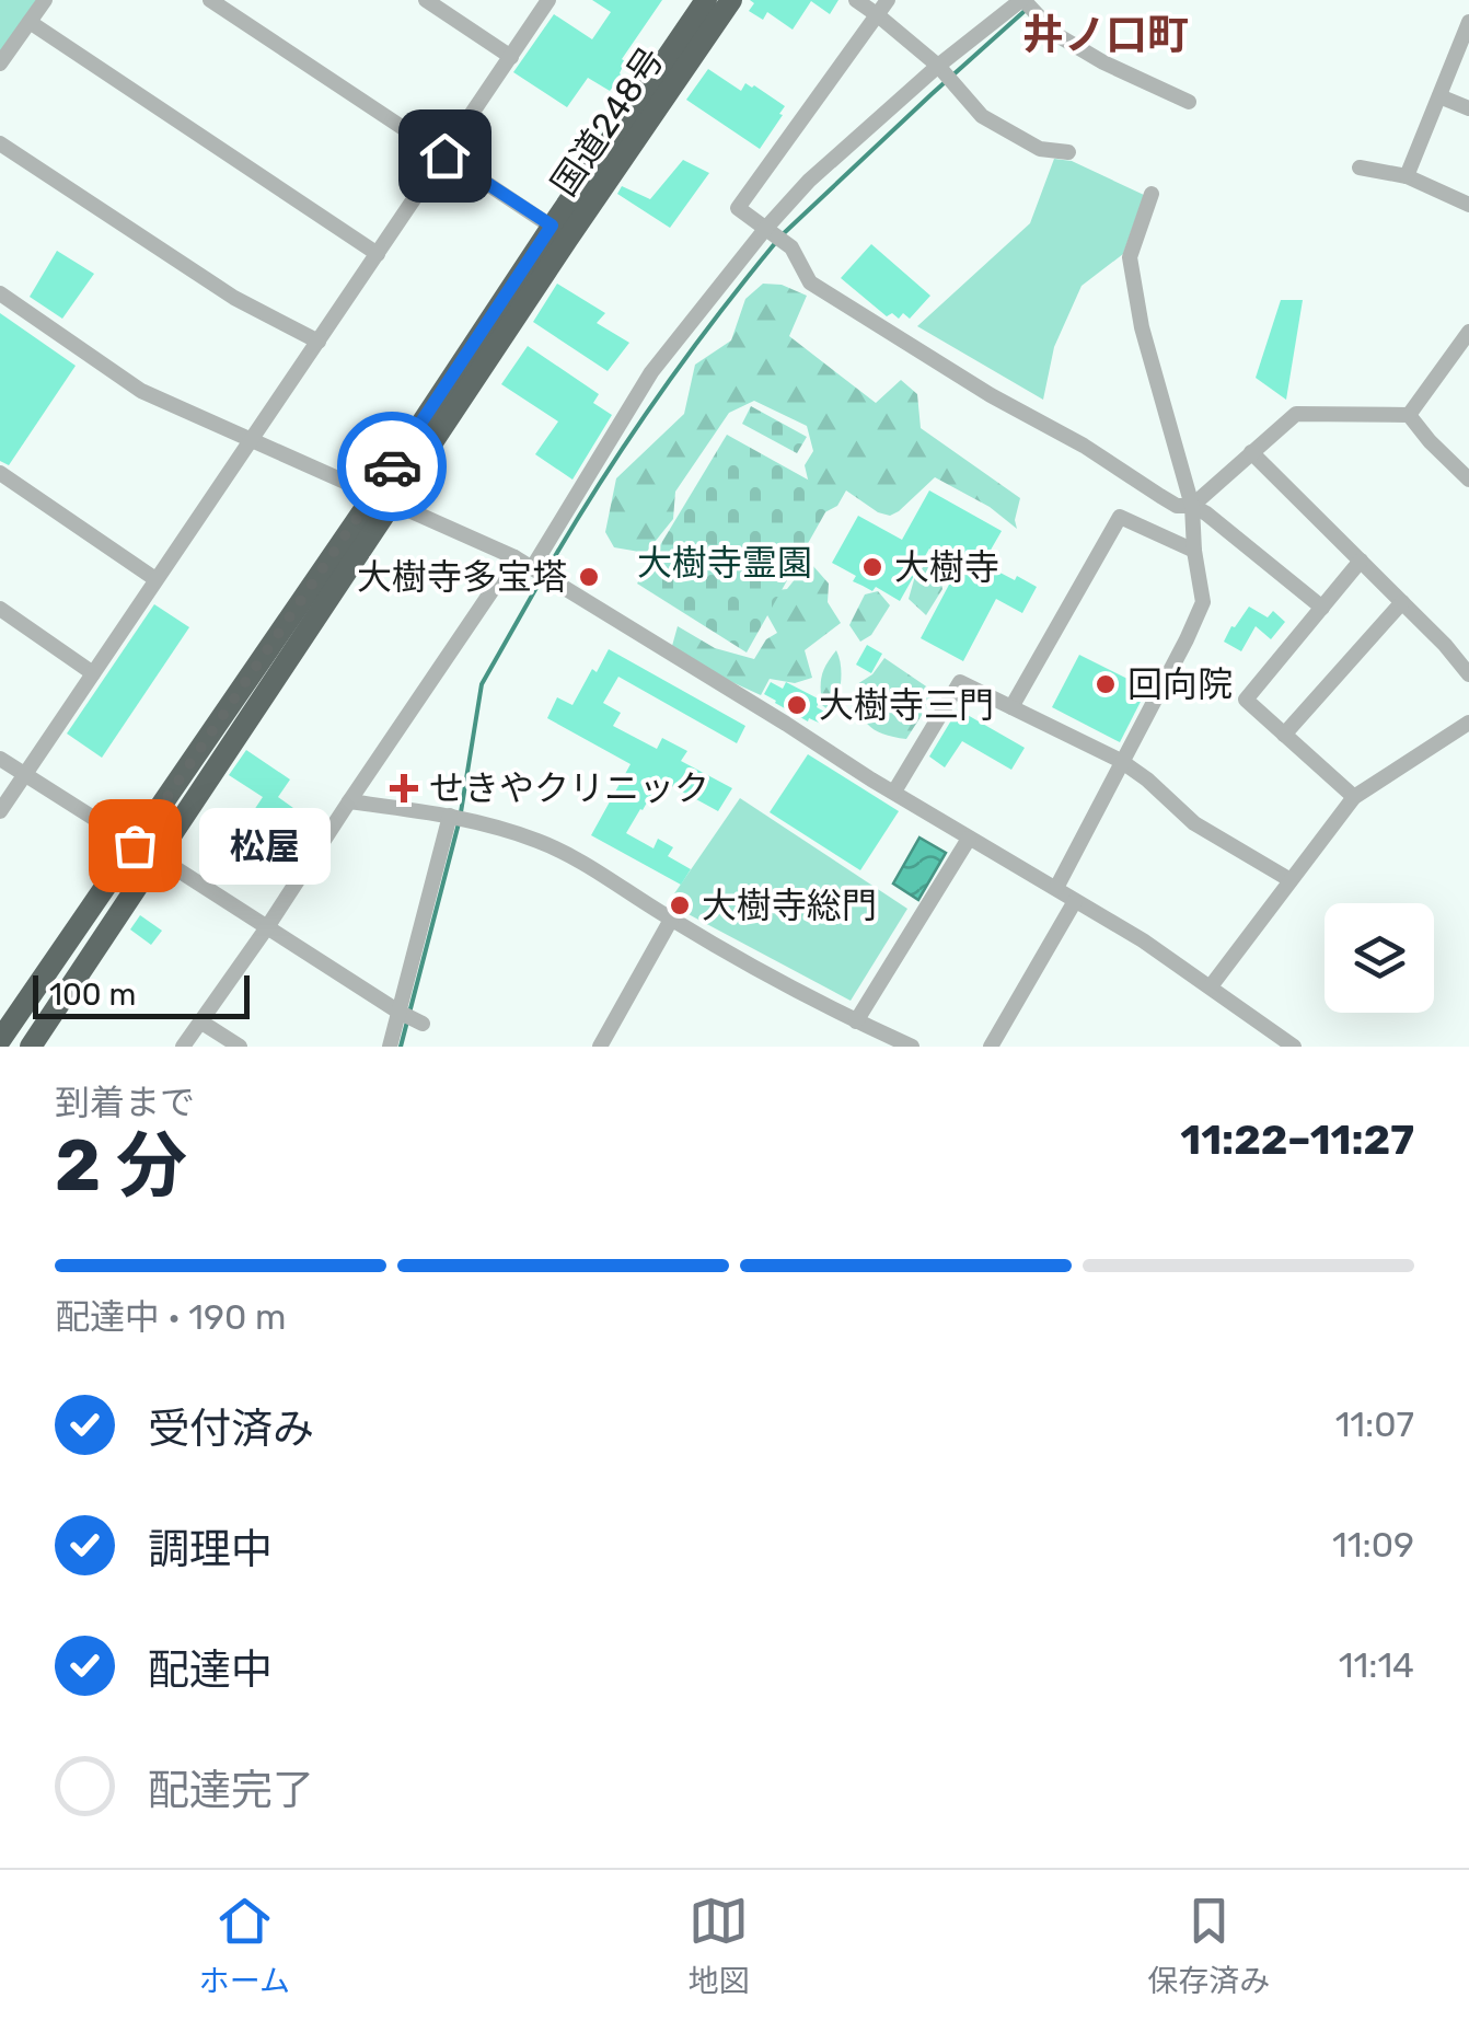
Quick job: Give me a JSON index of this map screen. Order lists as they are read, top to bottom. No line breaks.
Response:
{"streets":{"highway":["国道248号"]},"districts":["井ノ口町"],"parks":["大樹寺霊園"],"places":{"other":["大樹寺","大樹寺多宝塔","回向院","大樹寺三門","松屋","大樹寺総門"],"health":["せきやクリニック"]},"scale_bar":"100 m","page":{"bubble":"松屋","scale":"100 m","heading":["2 分","到着まで","11:22–11:27"],"bar":"配達中 · 190 m","list":[["受付済み","11:07"],["調理中","11:09"],["配達中","11:14"],"配達完了"],"tabs":["ホーム","地図","保存済み"]}}
